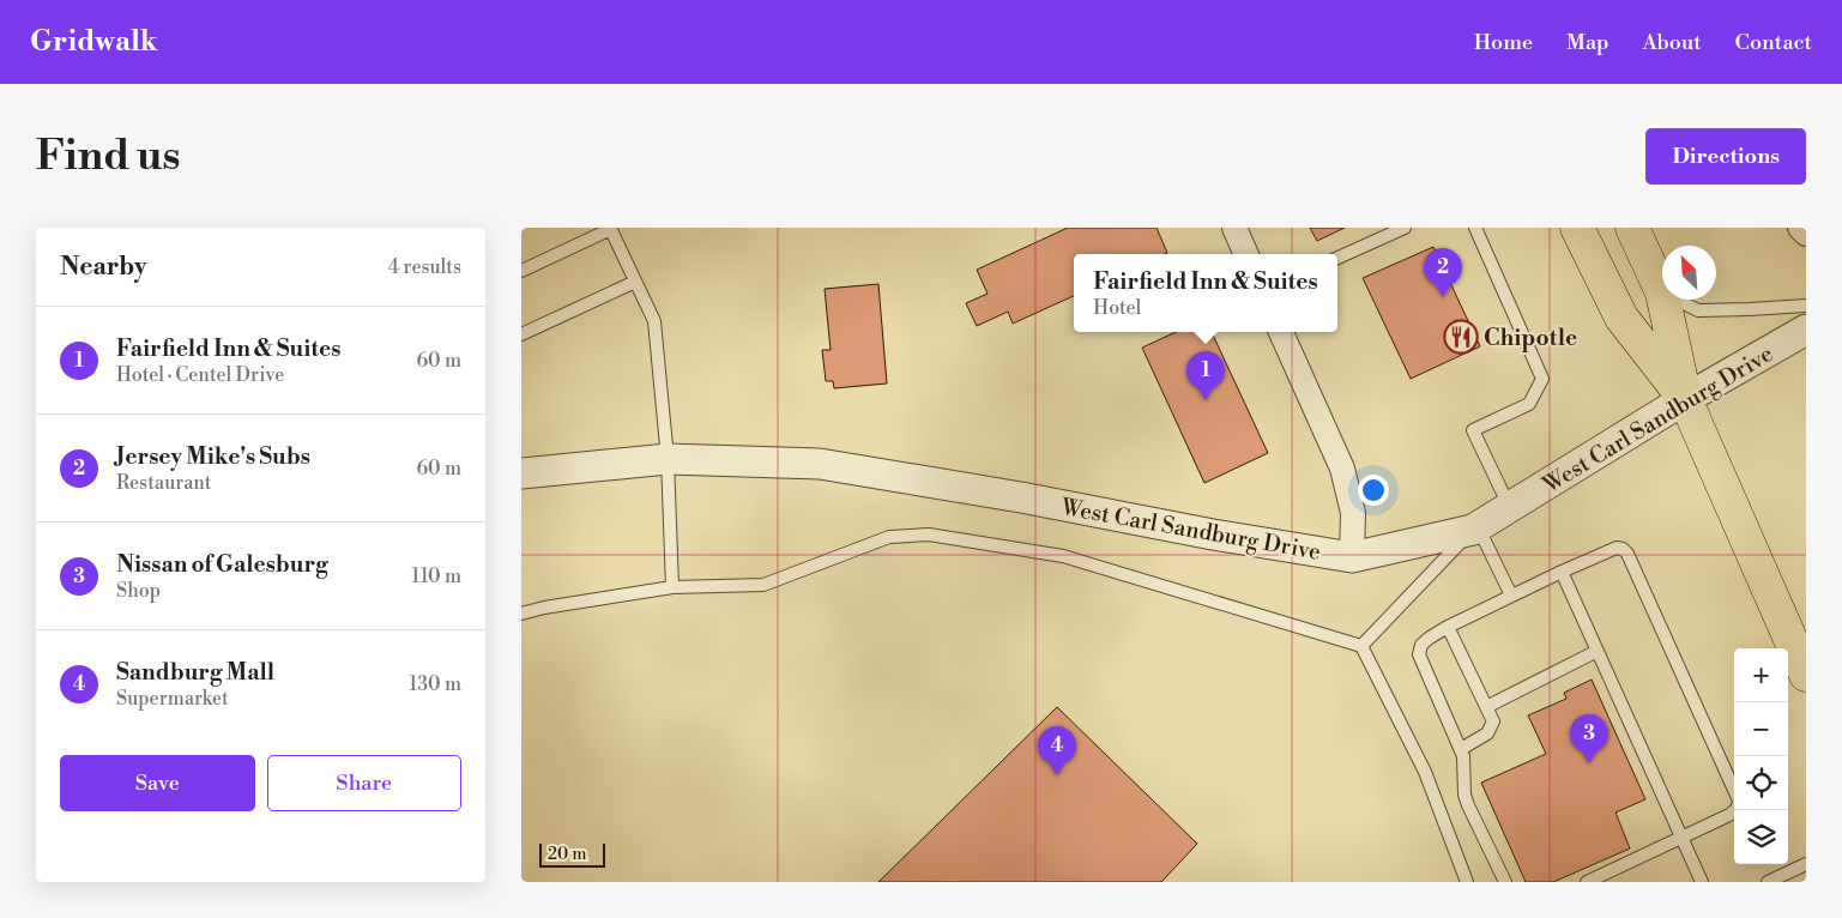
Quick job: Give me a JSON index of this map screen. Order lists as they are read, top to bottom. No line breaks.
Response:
{"streets":{"street":["West Carl Sandburg Drive"]},"places":{"restaurant":["Chipotle"]},"scale_bar":"20 m","north":"top left","page":{"header":"Gridwalk","nav":["Home","Map","About","Contact"],"buttons":["Directions",["Save","Share"]],"title":"Find us","heading":["Nearby","4 results"],"pins":["2","1","3","4"],"popup":["Fairfield Inn & Suites","Hotel"],"list":[{"mark":"1","name":"Fairfield Inn & Suites","note":"Hotel · Centel Drive","value":"60 m"},{"mark":"2","name":"Jersey Mike's Subs","note":"Restaurant","value":"60 m"},{"mark":"3","name":"Nissan of Galesburg","note":"Shop","value":"110 m"},{"mark":"4","name":"Sandburg Mall","note":"Supermarket","value":"130 m"}],"map_buttons":["+","−"],"scale":"20 m"}}
